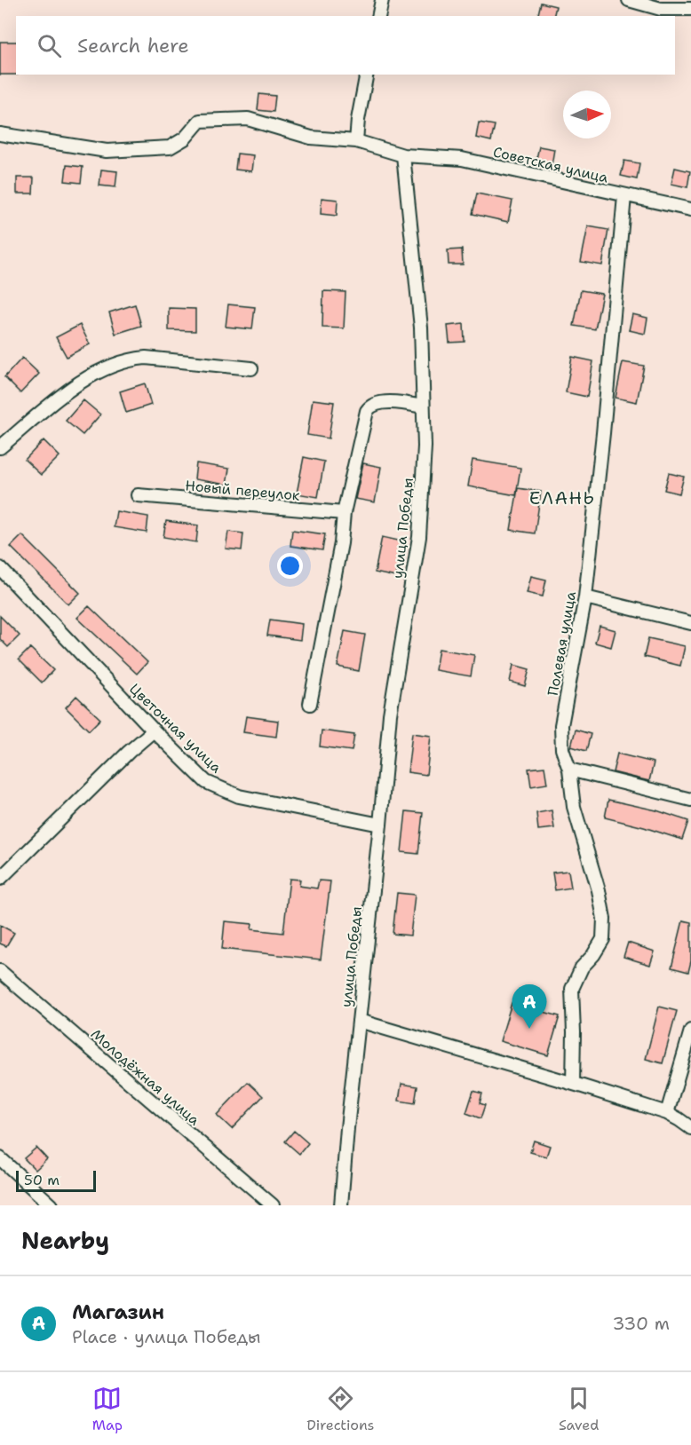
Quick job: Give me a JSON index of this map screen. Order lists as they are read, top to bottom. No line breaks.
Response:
{"streets":{"street":["Советская улица","Новый переулок","улица Победы","Полевая улица","Цветочная улица","Молодёжная улица"]},"crossings":[["Советская улица","улица Победы"],["Советская улица","Полевая улица"],["улица Победы","Полевая улица"],["улица Победы","Цветочная улица"]],"districts":["ЕЛАНЬ"],"scale_bar":"50 m","north":"right","page":{"search":"Search here","pins":"A","scale":"50 m","heading":"Nearby","list":[{"mark":"A","name":"Магазин","note":"Place · улица Победы","value":"330 m"}],"nav":["Map","Directions","Saved"]}}
